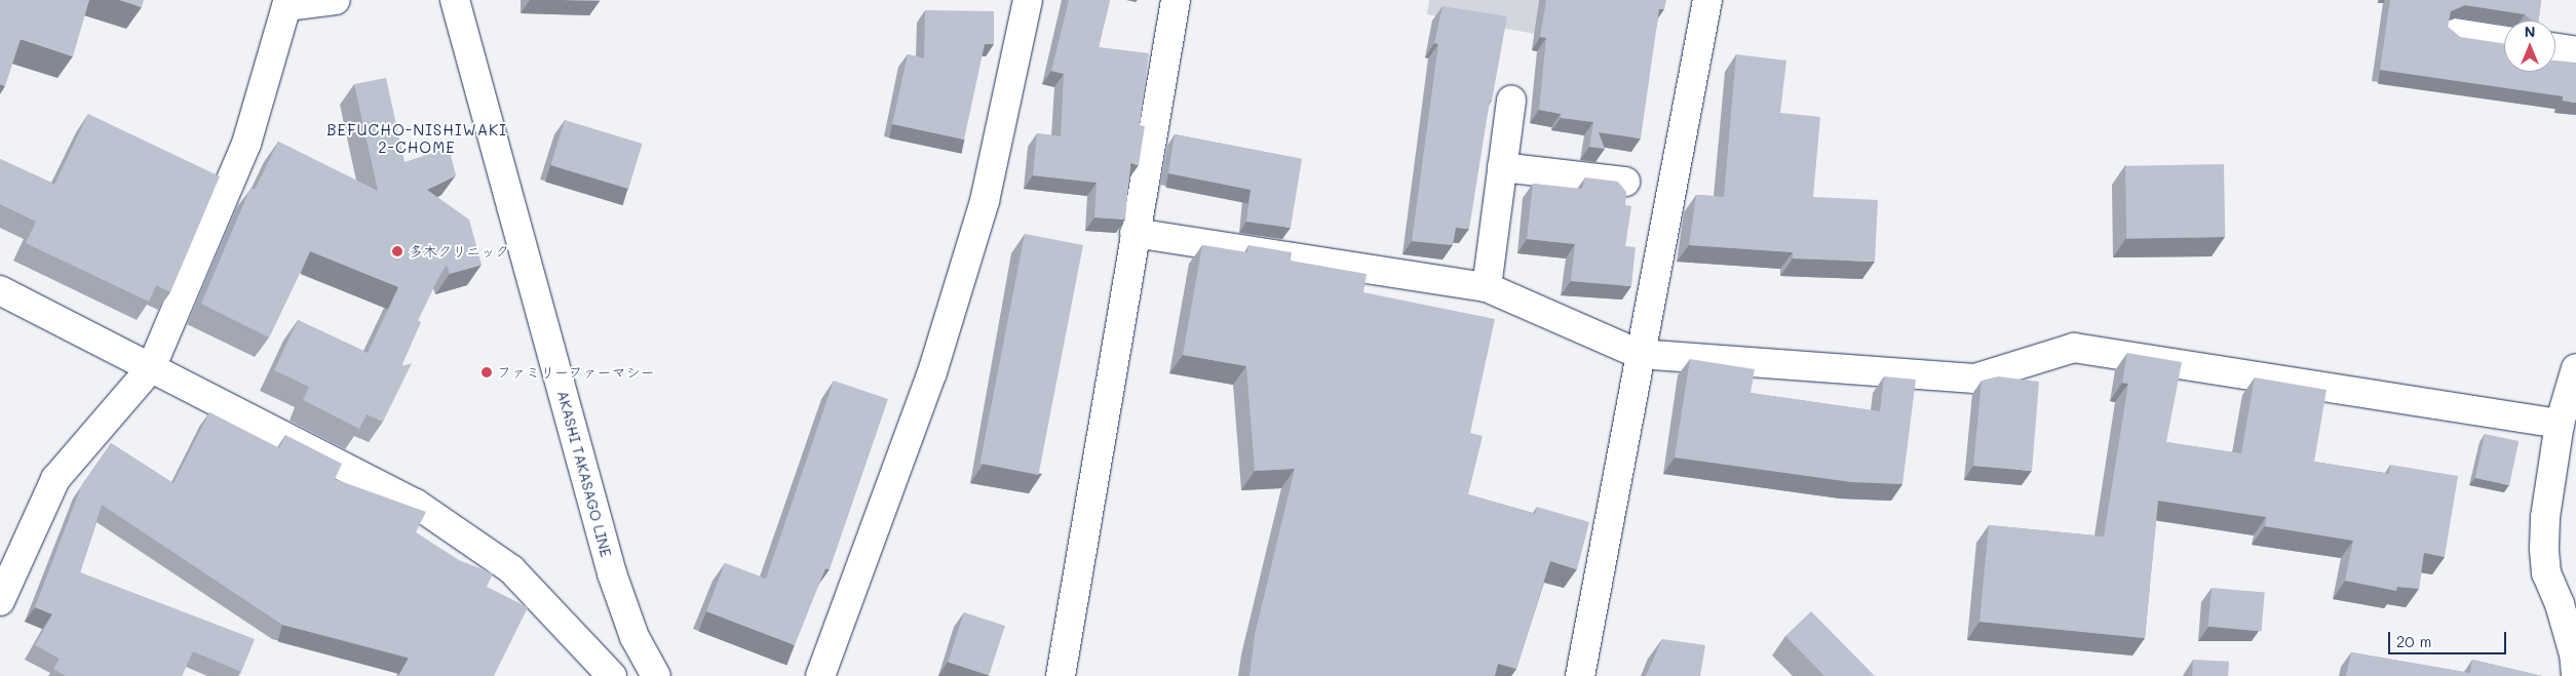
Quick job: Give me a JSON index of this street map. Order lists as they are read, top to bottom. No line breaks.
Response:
{"streets":{"street":["AKASHI TAKASAGO LINE"]},"districts":["BEFUCHO-NISHIWAKI 2-CHOME"],"places":["多木クリニック","ファミリーファーマシー"],"scale_bar":"20 m","north":"top"}
